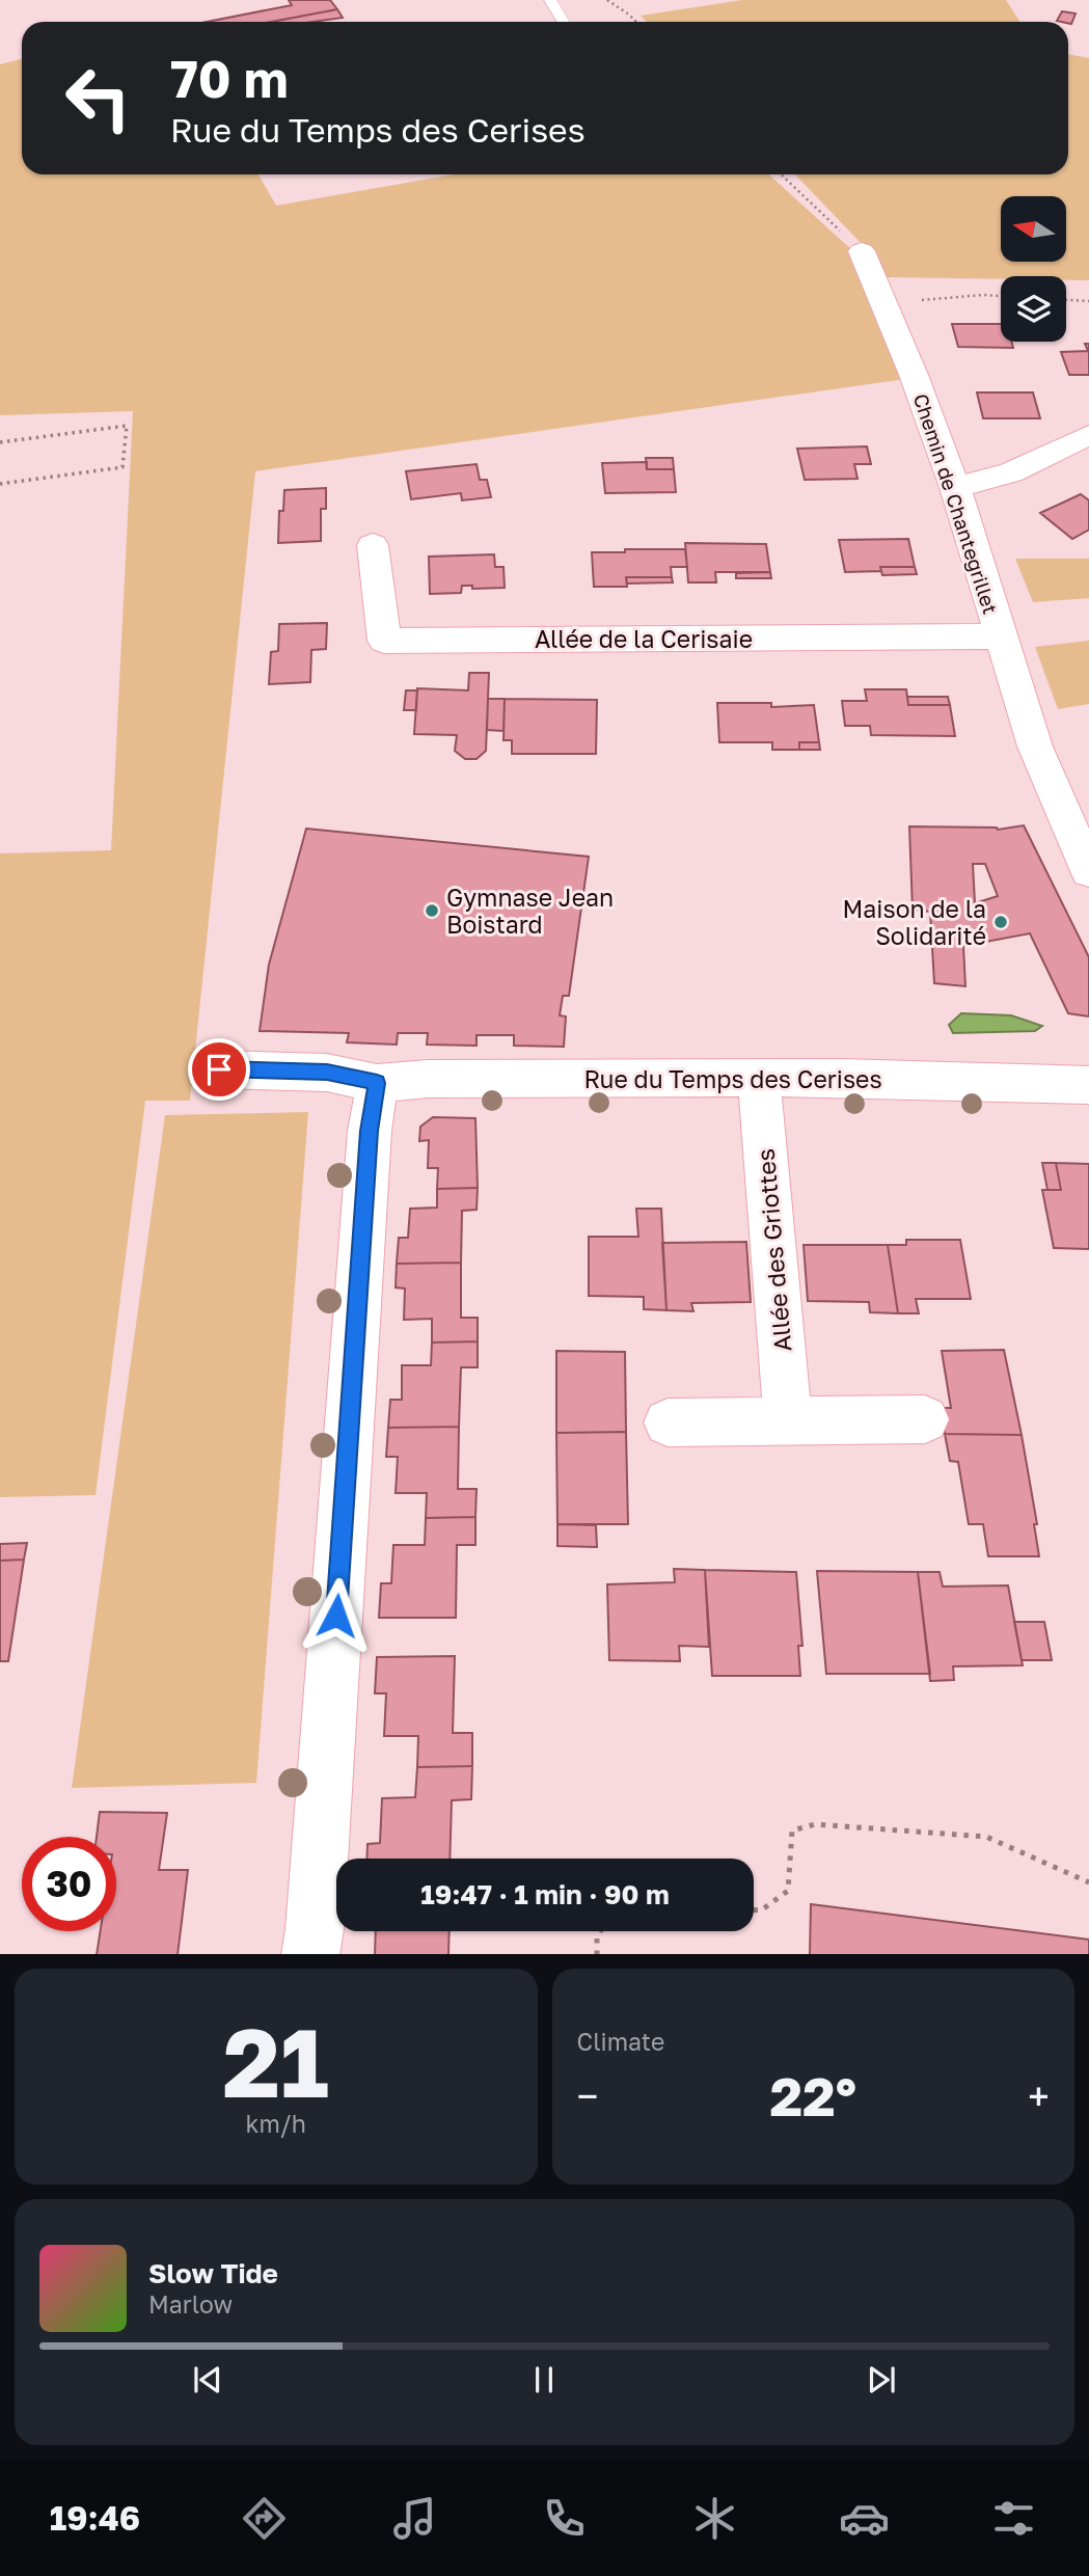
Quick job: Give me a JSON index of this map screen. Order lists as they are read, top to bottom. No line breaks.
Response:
{"streets":{"street":["Chemin de Chantegrillet","Allée de la Cerisaie","Rue du Temps des Cerises","Allée des Griottes"]},"crossings":[["Chemin de Chantegrillet","Allée de la Cerisaie"],["Rue du Temps des Cerises","Allée des Griottes"]],"places":["Gymnase Jean Boistard","Maison de la Solidarité"],"north":"left","page":{"turn":["70 m","Rue du Temps des Cerises"],"limit":"30","trip":"19:47 · 1 min · 90 m","tile":[["21","km/h"],"Climate"],"heat":["−","22°","+"],"song":["Slow Tide","Marlow"],"tabs":"19:46"}}
